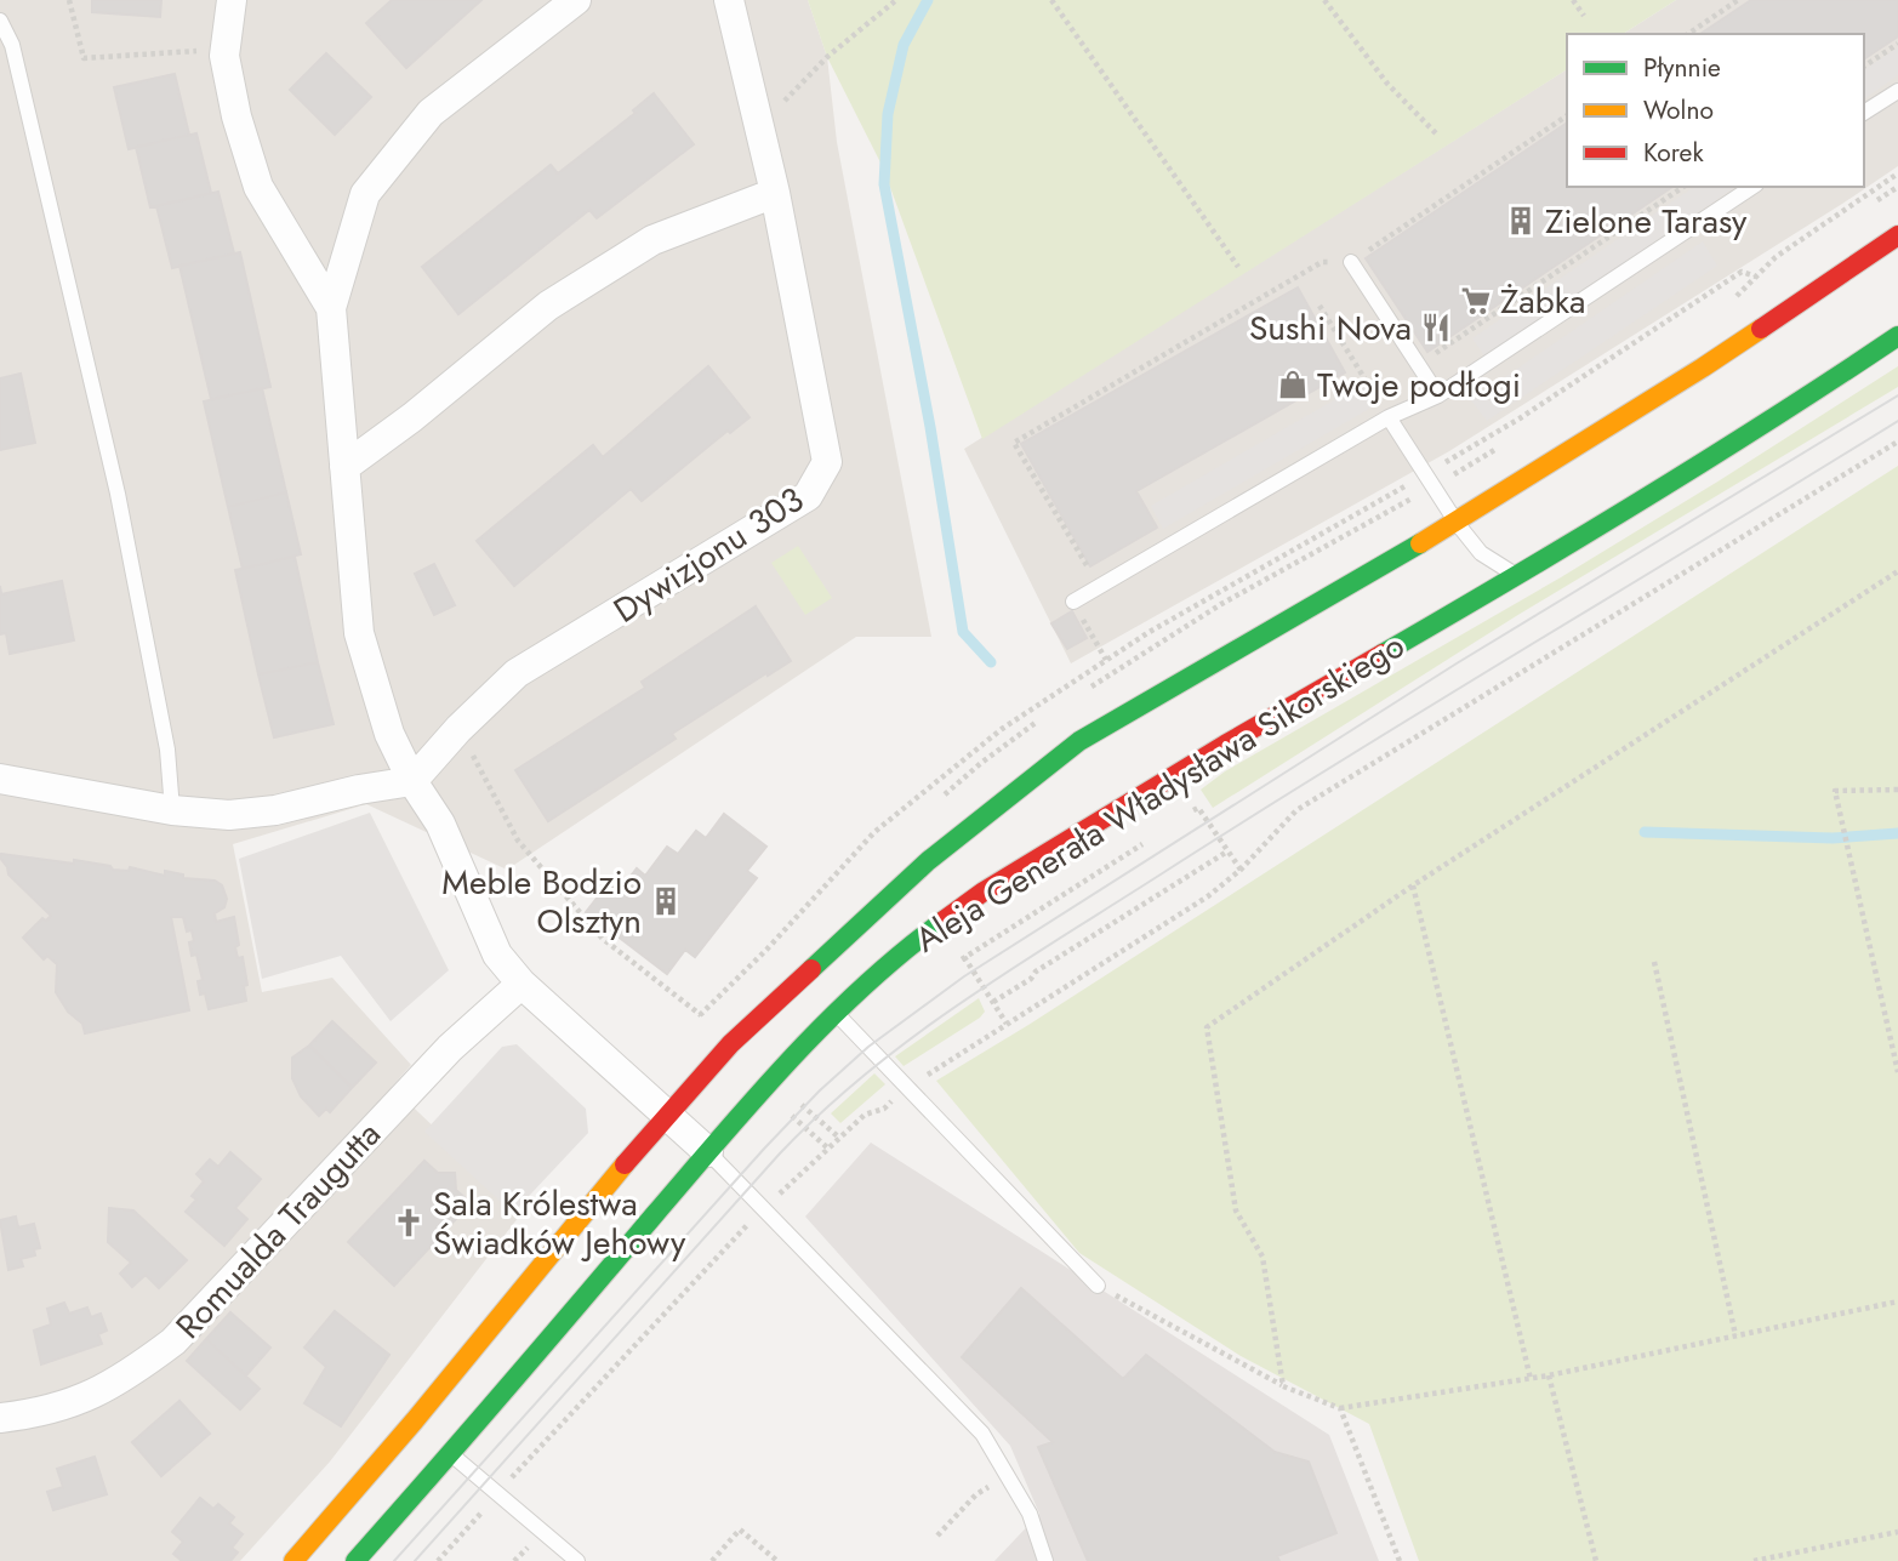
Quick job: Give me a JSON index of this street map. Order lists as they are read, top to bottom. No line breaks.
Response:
{"streets":{"main road":["Aleja Generała Władysława Sikorskiego"],"street":["Dywizjonu 303","Romualda Traugutta"]},"places":{"building":["Zielone Tarasy","Meble Bodzio Olsztyn"],"supermarket":["Żabka"],"restaurant":["Sushi Nova"],"shop":["Twoje podłogi"],"church":["Sala Królestwa Świadków Jehowy"]},"legend":["Płynnie","Wolno","Korek"]}
